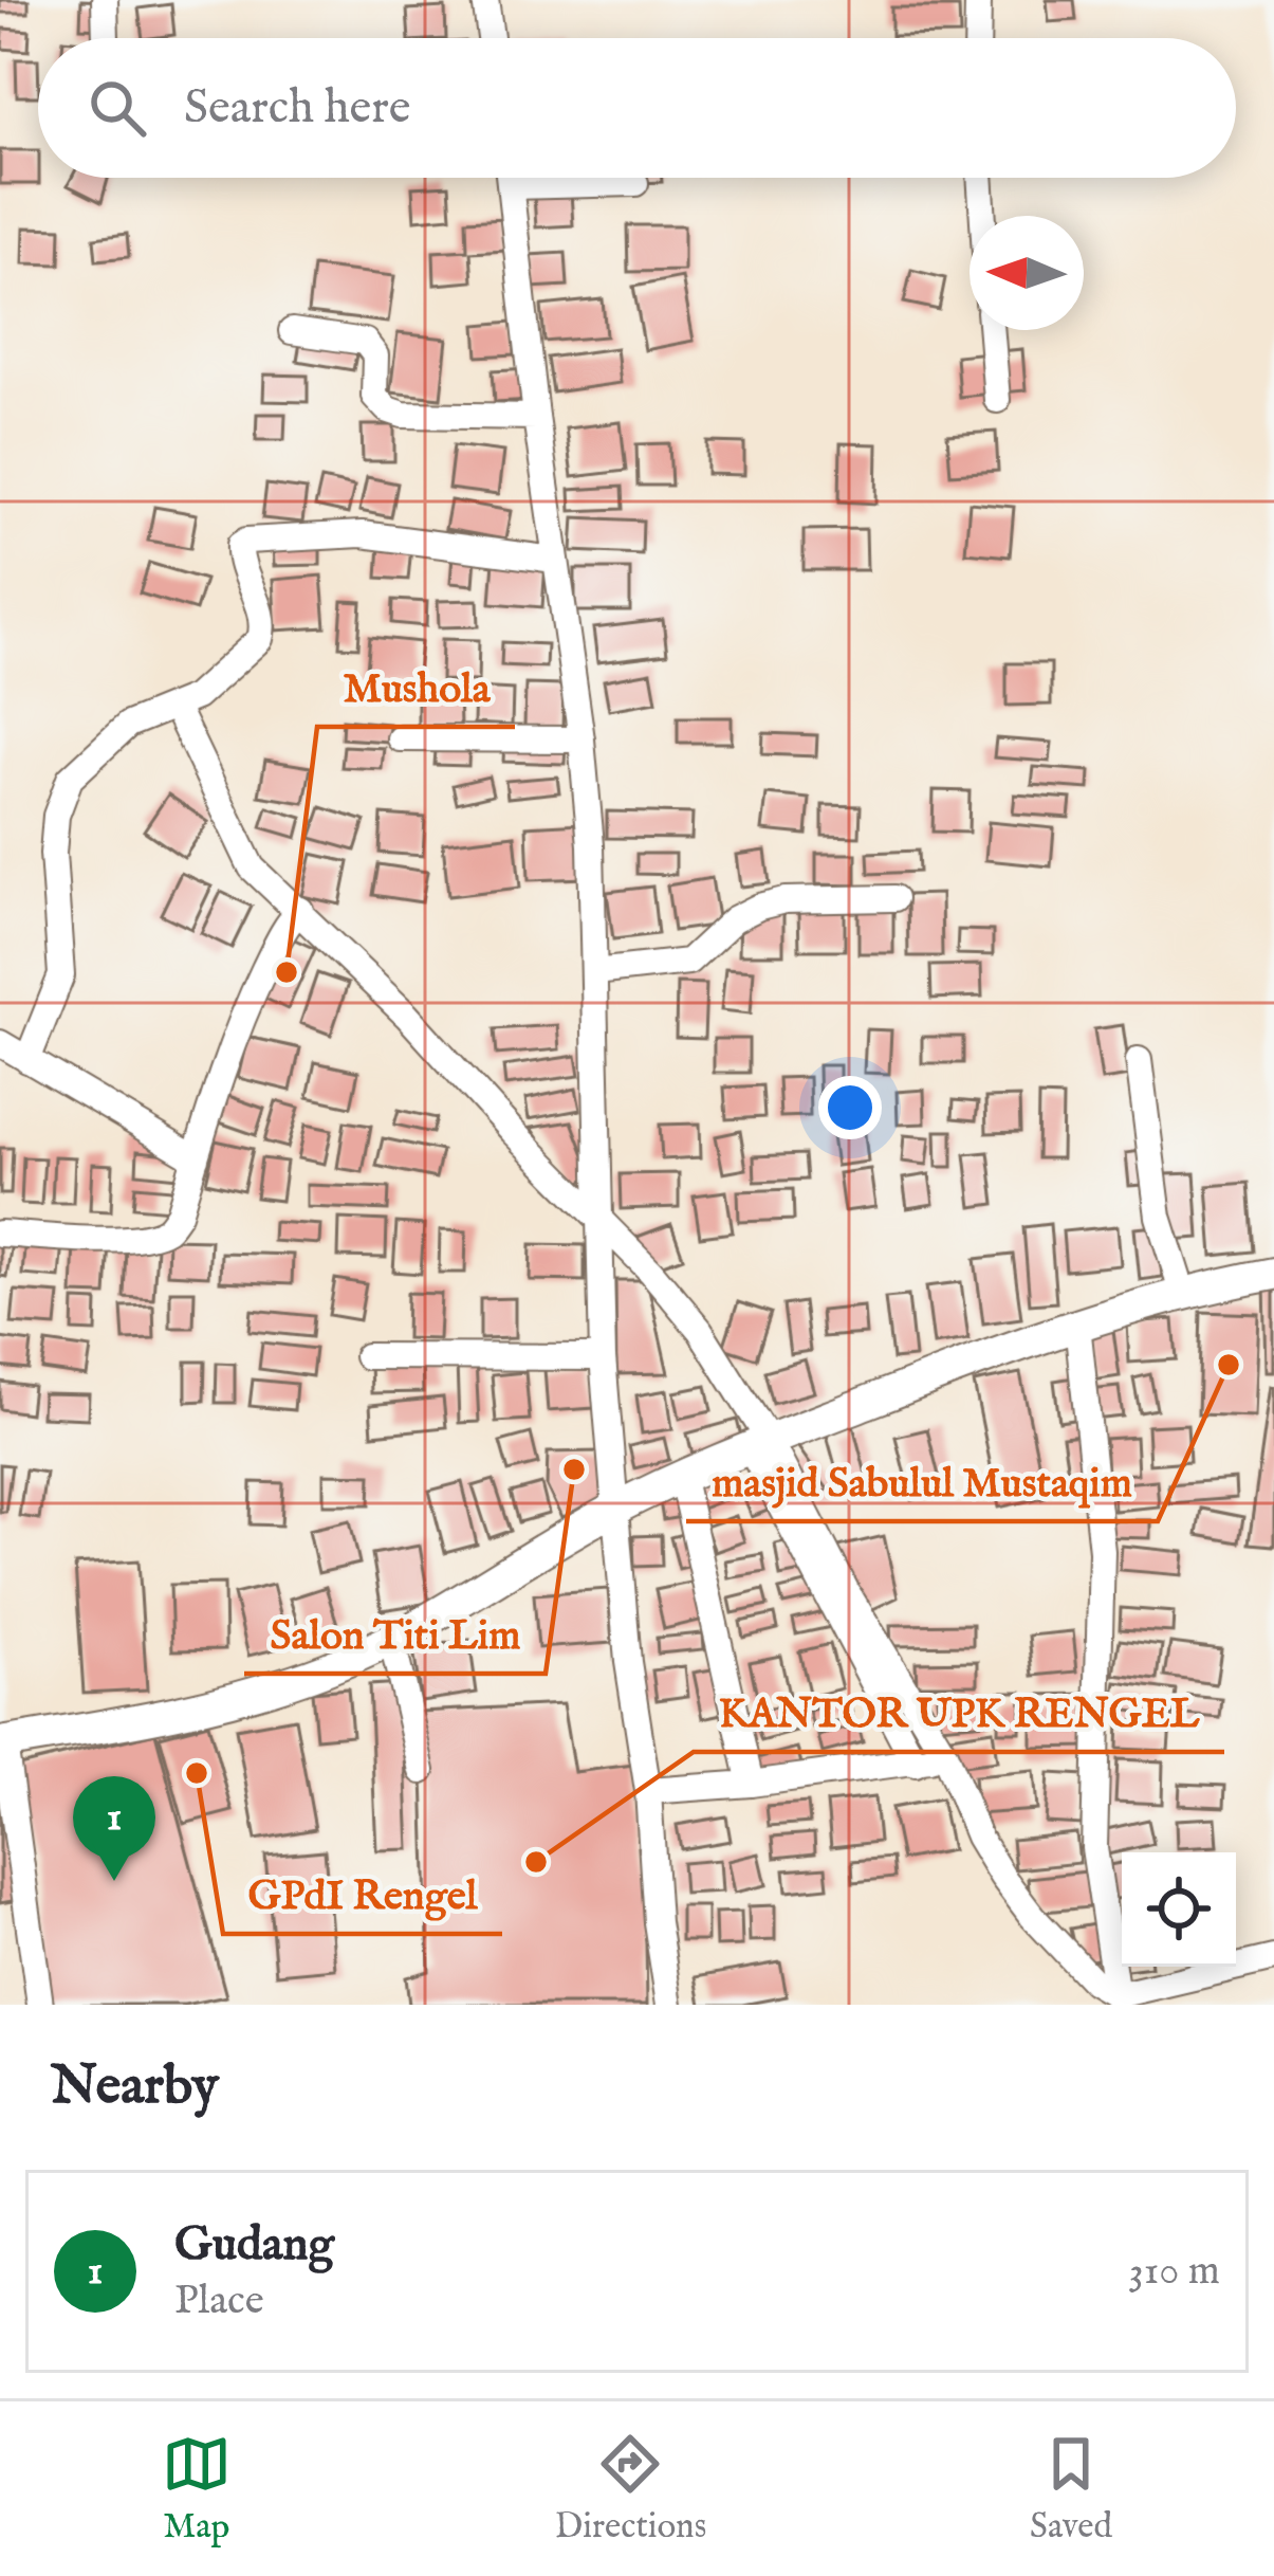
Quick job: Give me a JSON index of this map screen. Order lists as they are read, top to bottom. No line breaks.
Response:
{"places":["Mushola","masjid Sabulul Mustaqim","Salon Titi Lim","GPdI Rengel","KANTOR UPK RENGEL"],"north":"left","page":{"search":"Search here","pins":"1","heading":"Nearby","list":[{"mark":"1","name":"Gudang","note":"Place","value":"310 m"}],"nav":["Map","Directions","Saved"]}}
